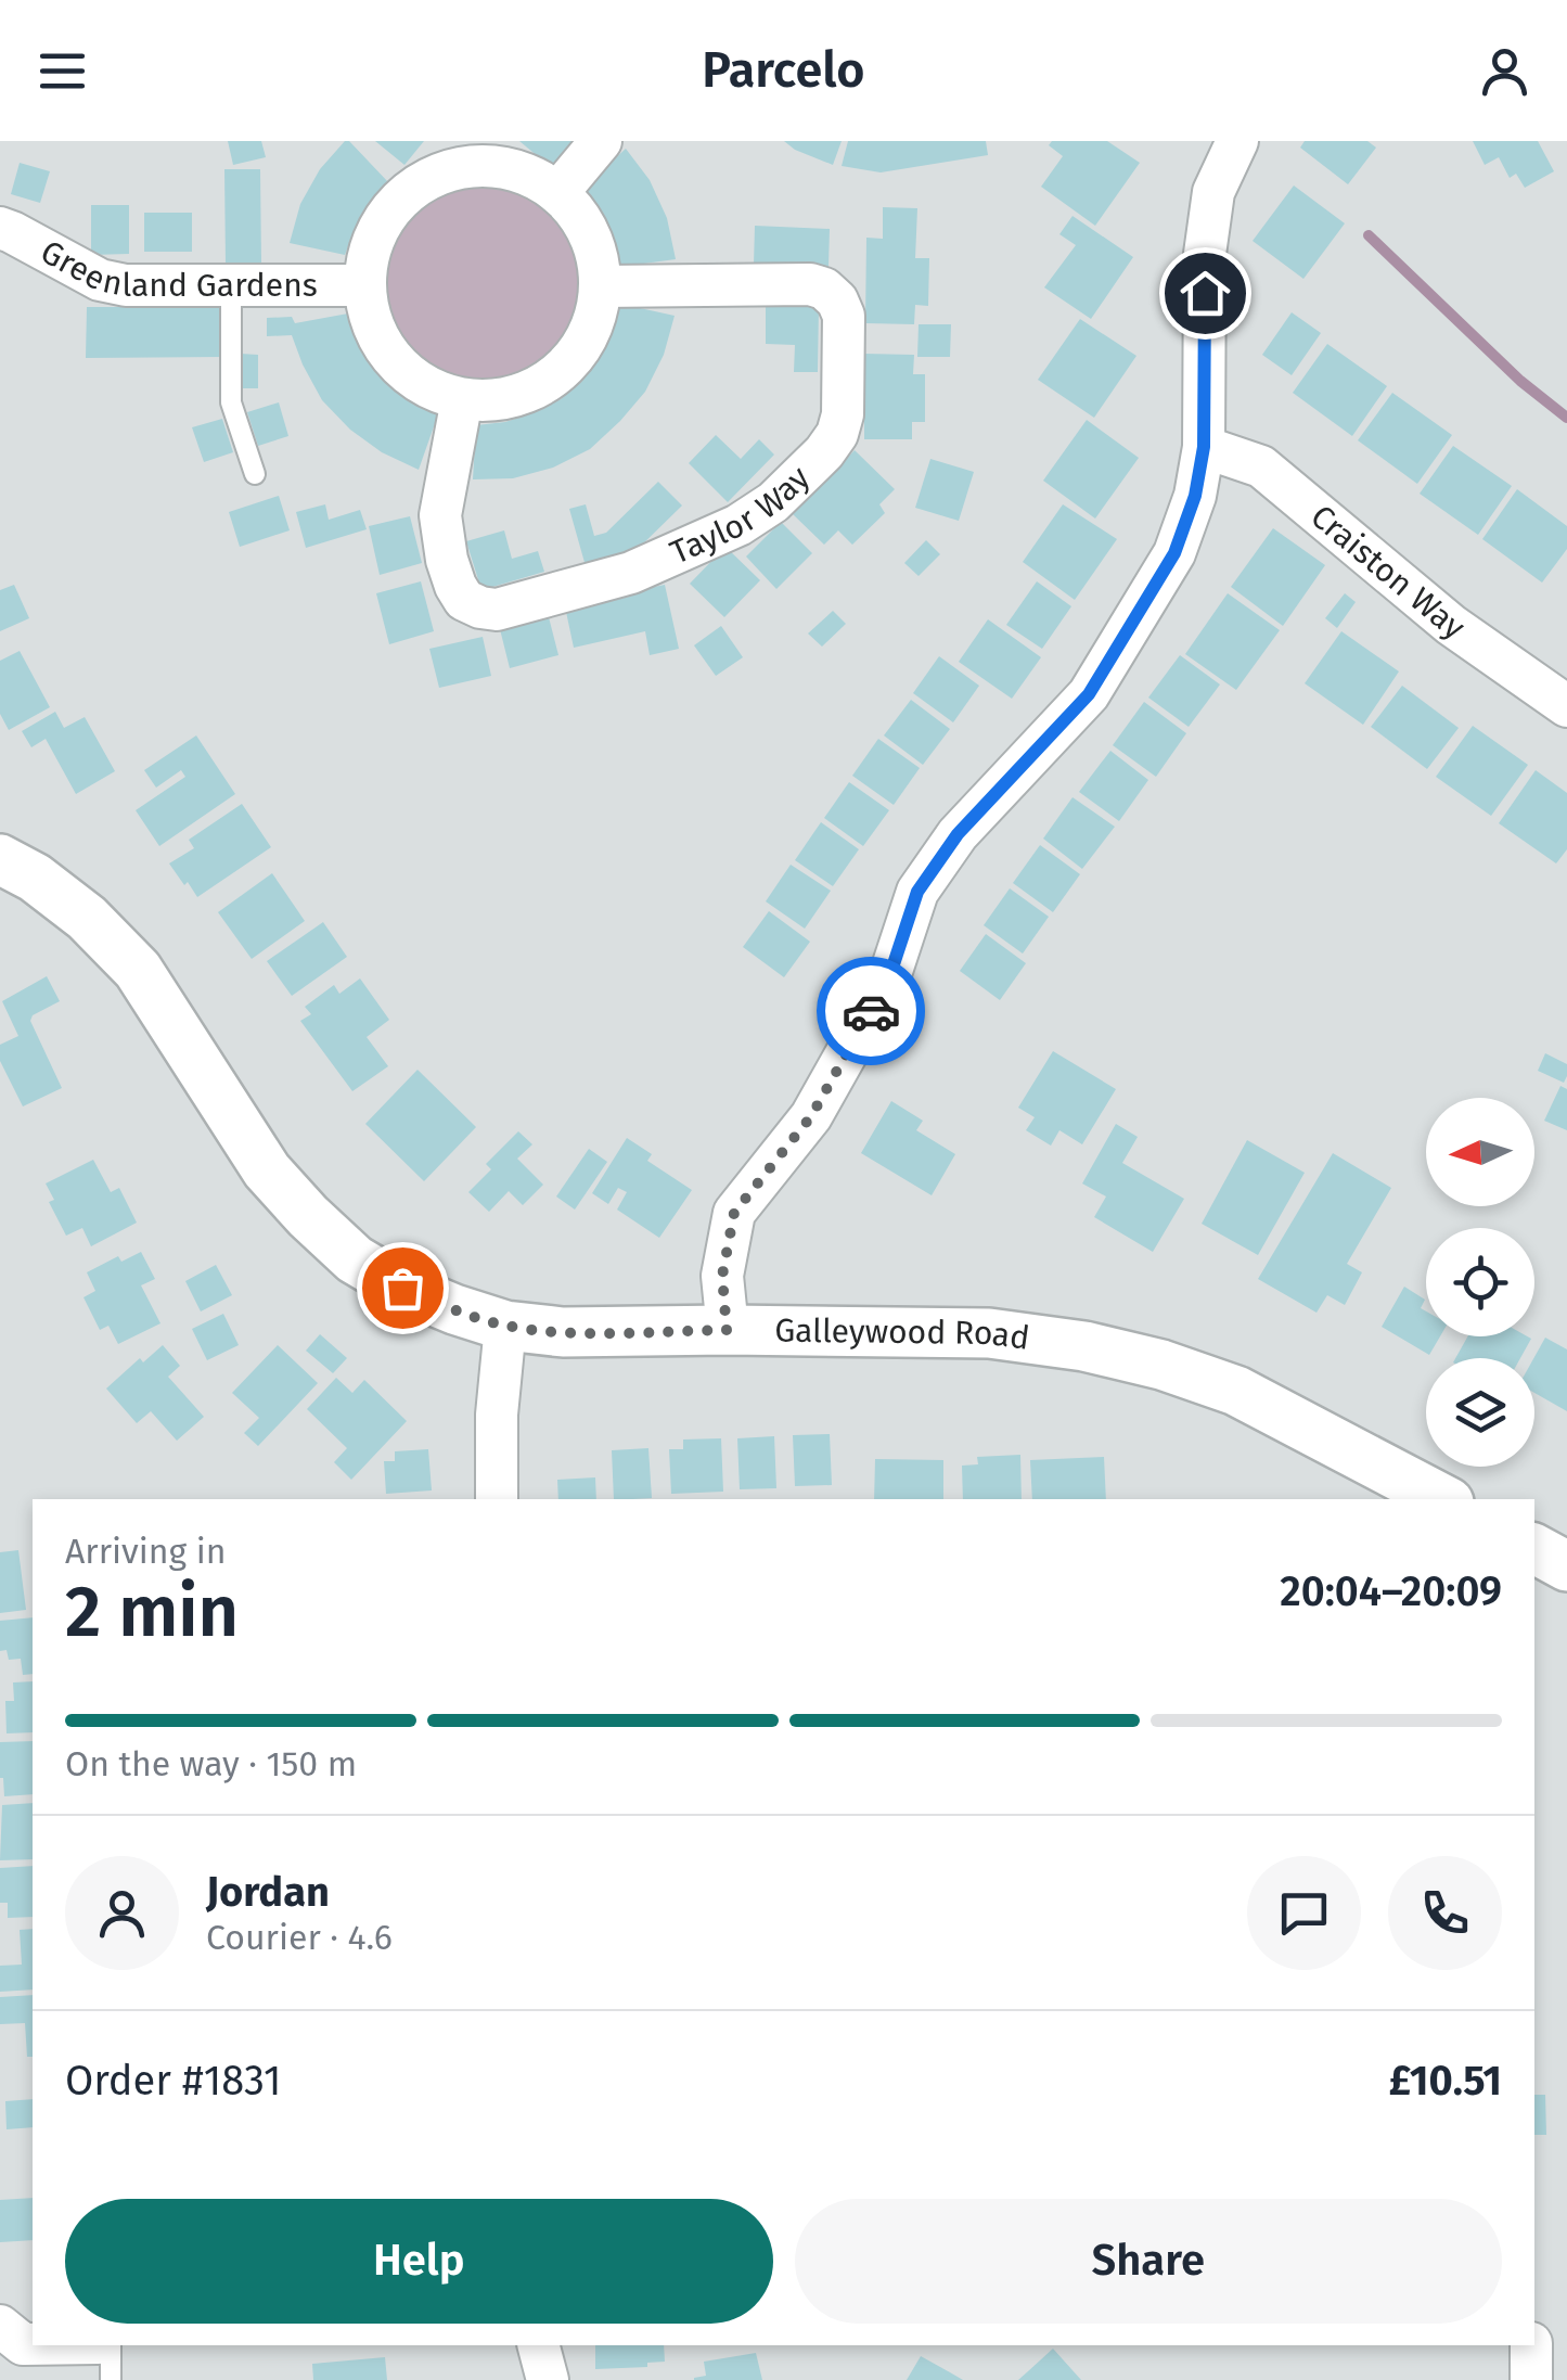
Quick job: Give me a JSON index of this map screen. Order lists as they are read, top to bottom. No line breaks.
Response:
{"streets":{"street":["Greenland Gardens","Taylor Way","Craiston Way","Galleywood Road"]},"crossings":[["Greenland Gardens","Taylor Way"]],"north":"left","page":{"header":"Parcelo","heading":["2 min","Arriving in","20:04–20:09"],"panel":["Jordan","Courier · 4.6","Order #1831","£10.51"],"bar":"On the way · 150 m","buttons":["Help","Share"]}}
